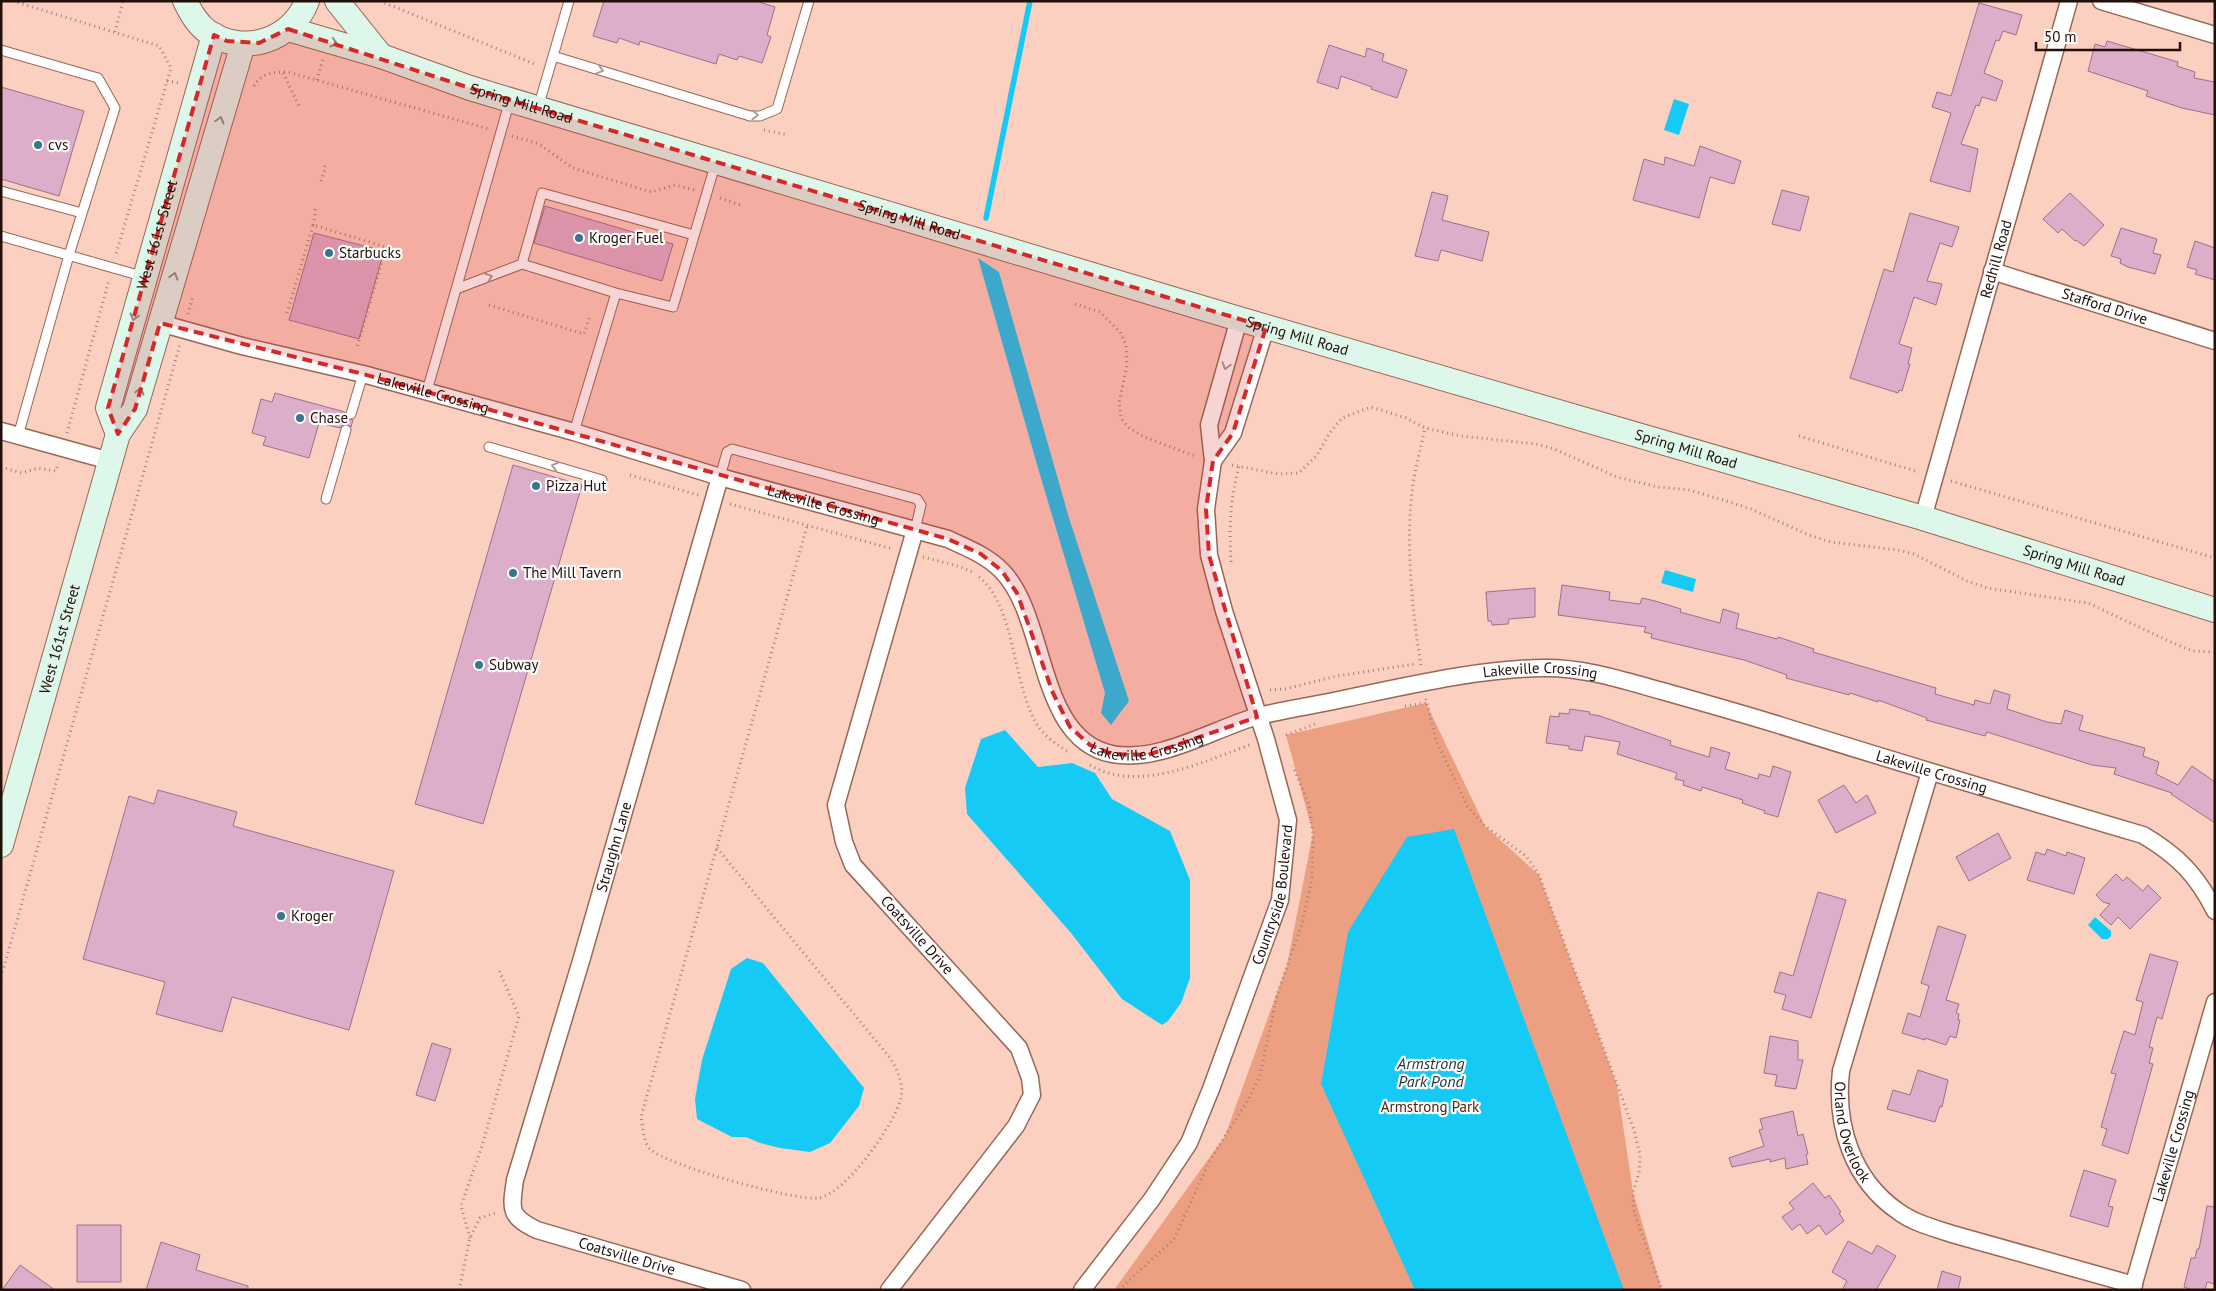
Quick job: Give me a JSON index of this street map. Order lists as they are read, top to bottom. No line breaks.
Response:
{"streets":{"street":["Spring Mill Road","West 161st Street","Redhill Road","Stafford Drive","Lakeville Crossing","Straughn Lane","Countryside Boulevard","Coatsville Drive","Orland Overlook"]},"crossings":[["Spring Mill Road","Redhill Road"],["Spring Mill Road","Countryside Boulevard"],["West 161st Street","Lakeville Crossing"],["Redhill Road","Stafford Drive"],["Lakeville Crossing","Straughn Lane"],["Lakeville Crossing","Countryside Boulevard"],["Lakeville Crossing","Coatsville Drive"],["Lakeville Crossing","Orland Overlook"],["Straughn Lane","Coatsville Drive"]],"water":["Armstrong Park Pond"],"parks":["Armstrong Park"],"places":["cvs","Kroger Fuel","Starbucks","Chase","Pizza Hut","The Mill Tavern","Subway","Kroger"],"scale_bar":"50 m"}
